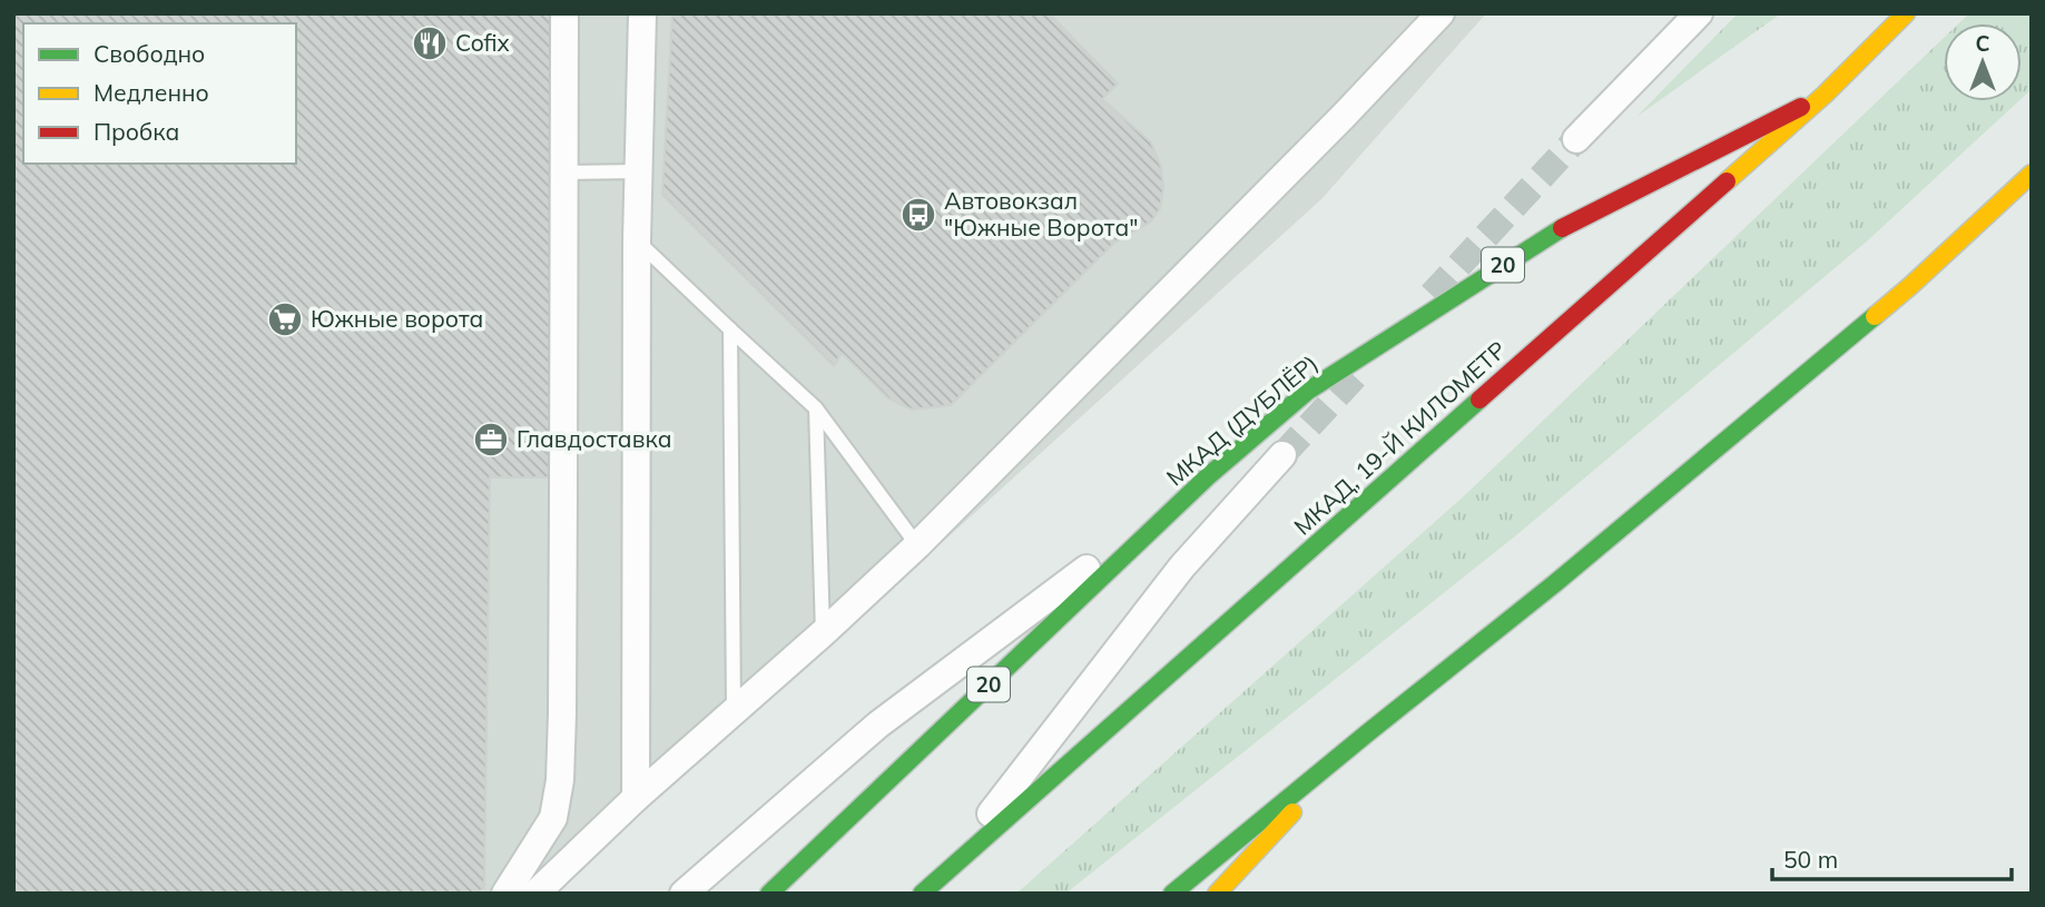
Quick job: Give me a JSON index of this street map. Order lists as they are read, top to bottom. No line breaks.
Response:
{"streets":{"main road":["20","МКАД (ДУБЛЁР)","МКАД, 19-Й КИЛОМЕТР"]},"crossings":[["МКАД (ДУБЛЁР)","МКАД, 19-Й КИЛОМЕТР"]],"places":{"restaurant":["Cofix"],"bus stop":["Автовокзал \"Южные Ворота\""],"supermarket":["Южные ворота"],"office":["Главдоставка"]},"legend":["Свободно","Медленно","Пробка"],"scale_bar":"50 m","north":"top"}
